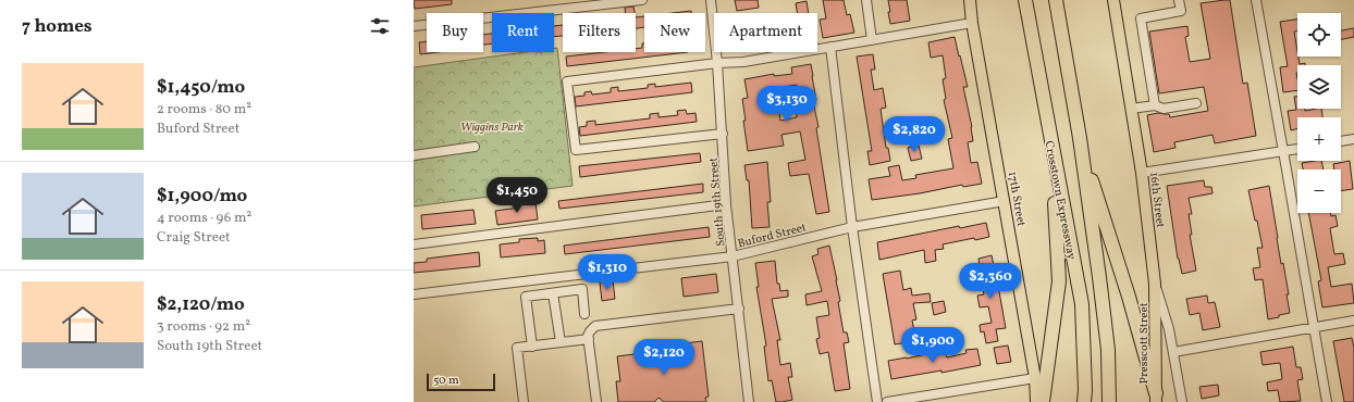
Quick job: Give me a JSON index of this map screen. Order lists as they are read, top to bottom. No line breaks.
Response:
{"streets":{"highway":["Crosstown Expressway"],"main road":["17th Street","16th Street","Presscott Street"],"street":["South 19th Street","Buford Street"]},"crossings":[["17th Street","Buford Street"],["16th Street","Presscott Street"],["South 19th Street","Buford Street"]],"parks":["Wiggins Park"],"scale_bar":"50 m","page":{"heading":"7 homes","map_buttons":["+","−"],"chip":["Buy","Rent","Filters","New","Apartment"],"list":[{"name":"$1,450/mo","note":"2 rooms · 80 m² · Buford Street"},{"name":"$1,900/mo","note":"4 rooms · 96 m² · Craig Street"},{"name":"$2,120/mo","note":"3 rooms · 92 m² · South 19th Street"}],"price":["$3,130","$2,820","$1,450","$1,310","$2,360","$1,900","$2,120"],"scale":"50 m"}}
